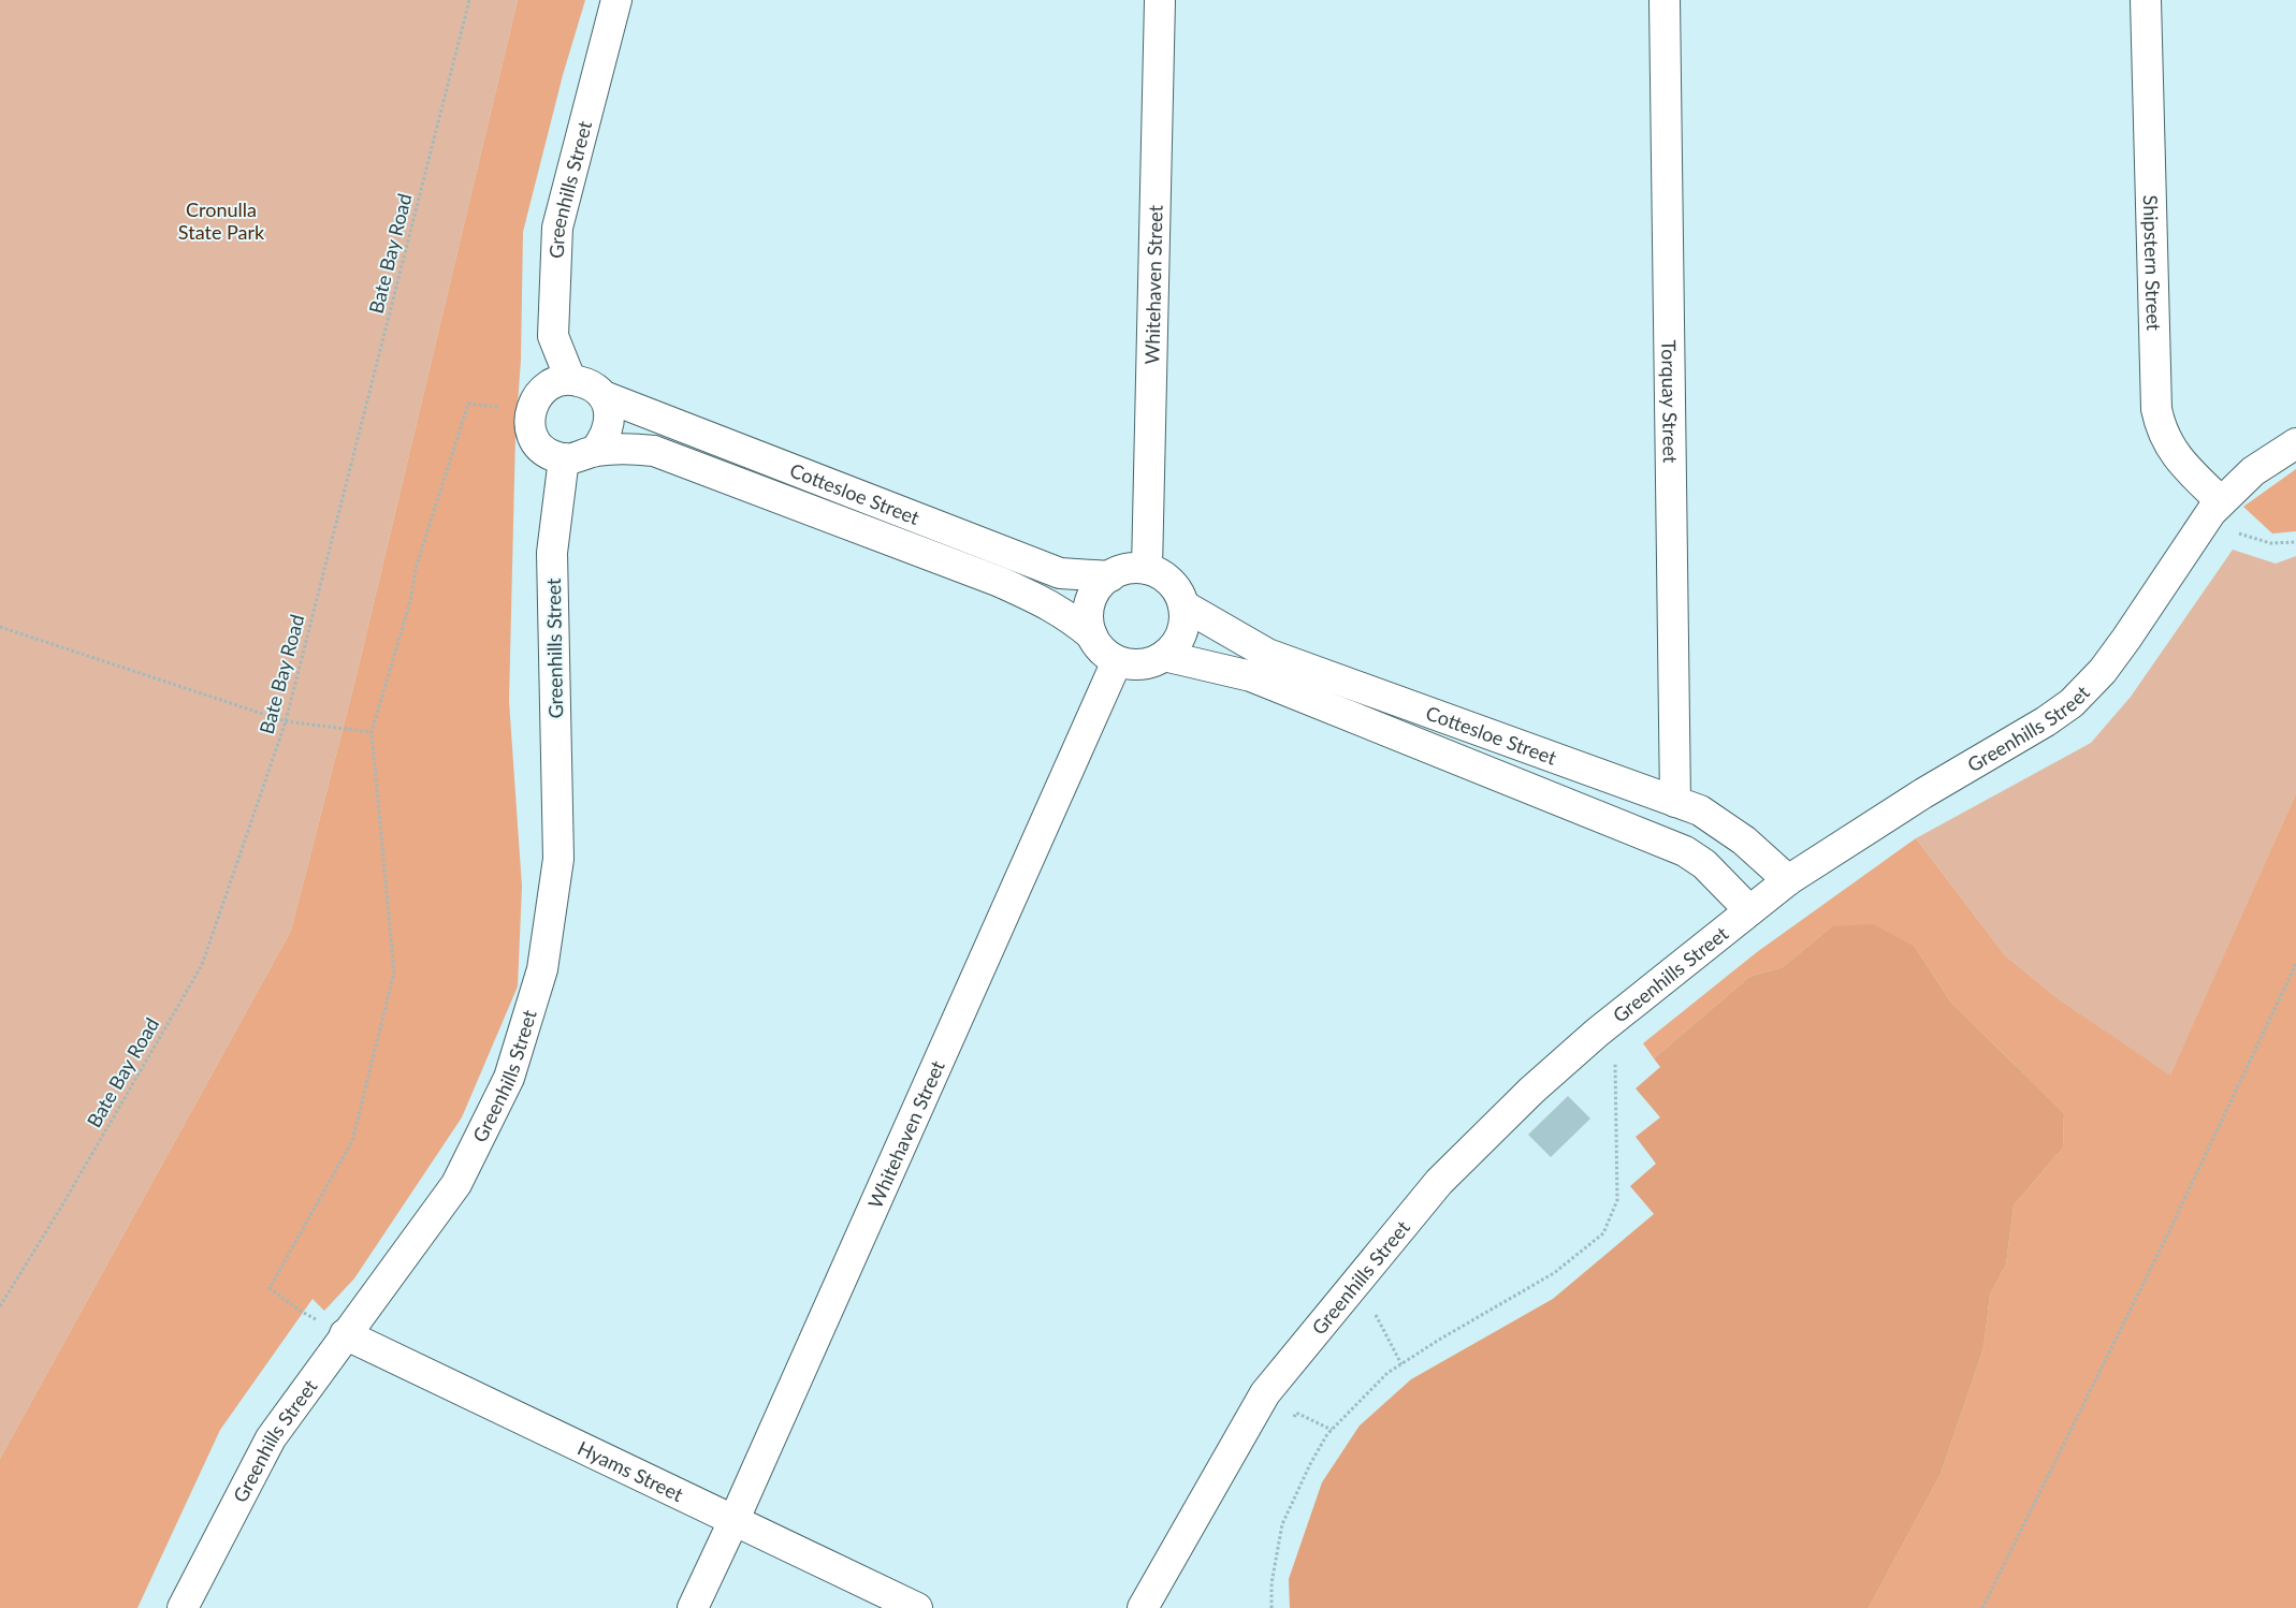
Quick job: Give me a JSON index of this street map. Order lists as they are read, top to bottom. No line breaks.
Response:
{"streets":{"street":["Greenhills Street","Shipstern Street","Whitehaven Street","Torquay Street","Cottesloe Street","Hyams Street"],"path":["Bate Bay Road"]},"crossings":[["Greenhills Street","Shipstern Street"],["Greenhills Street","Cottesloe Street"],["Greenhills Street","Hyams Street"],["Whitehaven Street","Cottesloe Street"],["Whitehaven Street","Hyams Street"],["Torquay Street","Cottesloe Street"]],"parks":["Cronulla State Park"]}
